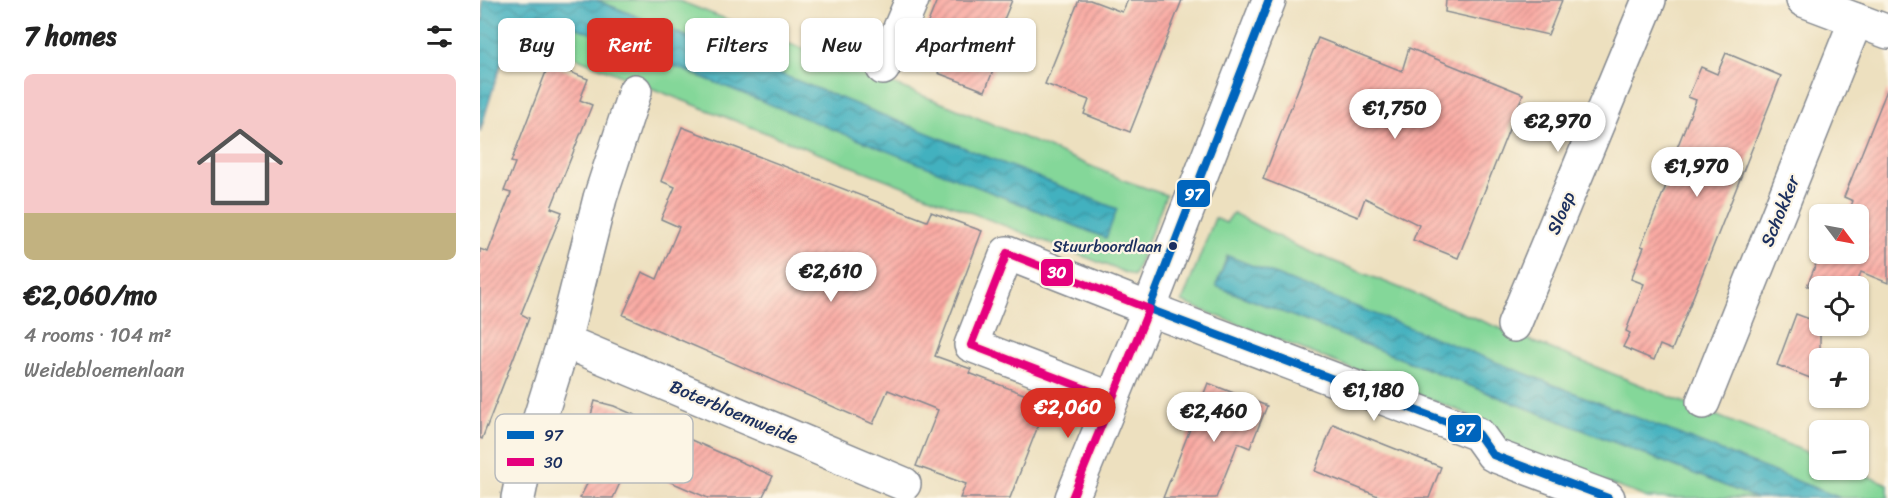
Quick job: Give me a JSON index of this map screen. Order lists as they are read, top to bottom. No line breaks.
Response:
{"streets":{"street":["Schokker","Sloep","Boterbloemweide"]},"places":["Stuurboordlaan"],"lines":["transit line 97","transit line 30"],"legend":["97","30"],"north":"bottom right","page":{"heading":"7 homes","chip":["Buy","Rent","Filters","New","Apartment"],"list":[{"name":"€2,060/mo","note":"4 rooms · 104 m² · Weidebloemenlaan"}],"price":["€1,750","€2,970","€1,970","€2,610","€1,180","€2,060","€2,460"],"map_buttons":["+","−"]}}
